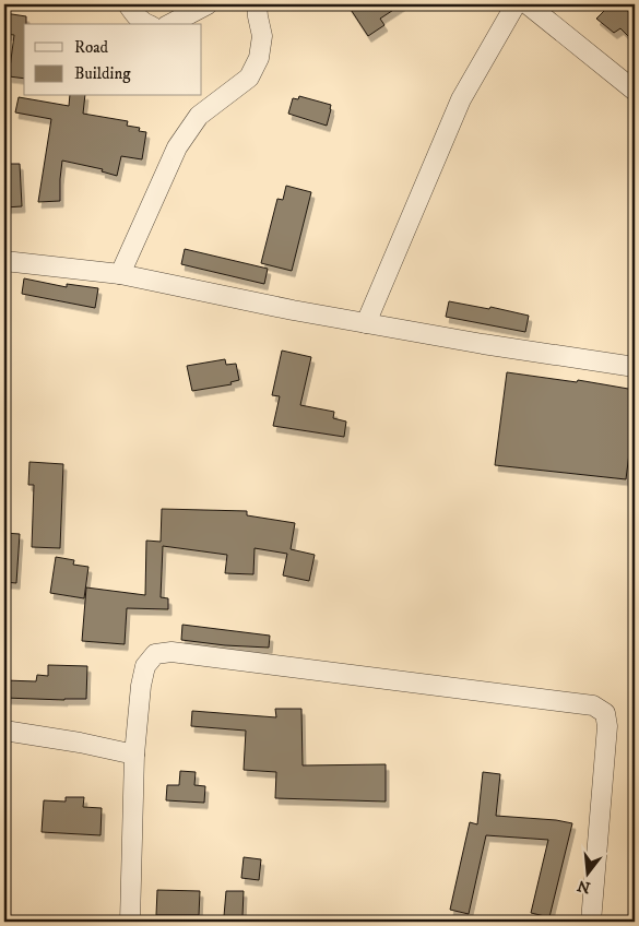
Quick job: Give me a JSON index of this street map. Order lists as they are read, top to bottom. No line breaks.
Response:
{"legend":["Road","Building"],"north":"bottom"}
